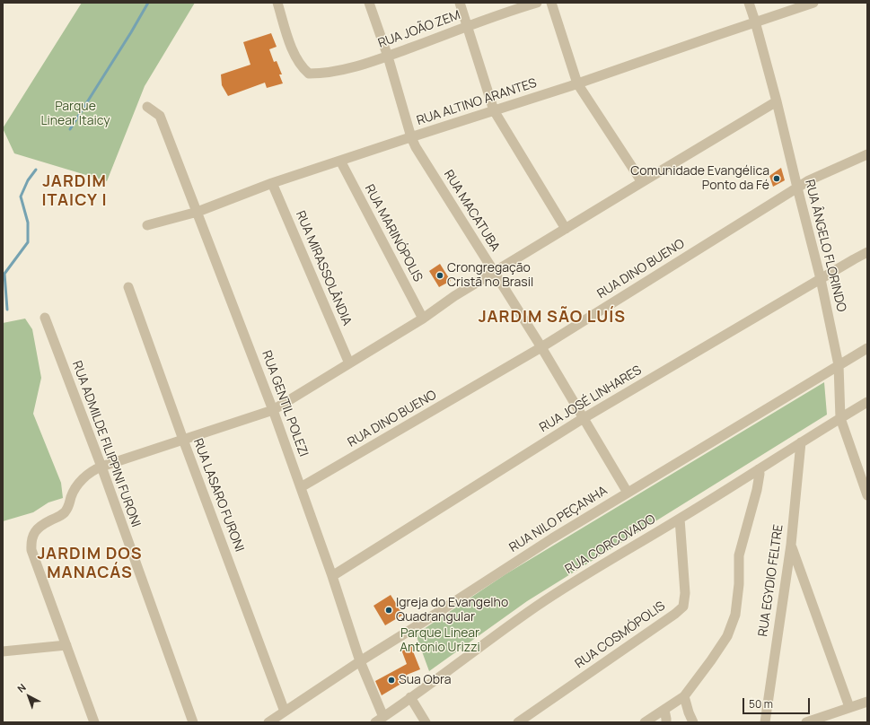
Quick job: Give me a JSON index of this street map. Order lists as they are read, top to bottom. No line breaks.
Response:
{"streets":{"street":["RUA JOÃO ZEM","RUA ALTINO ARANTES","RUA MACATUBA","RUA MARINÓPOLIS","RUA ÂNGELO FLORINDO","RUA MIRASSOLÂNDIA","RUA DINO BUENO","RUA JOSÉ LINHARES","RUA GENTIL POLEZI","RUA ADMILDE FILIPPINI FURONI","RUA LASARO FURONI","RUA NILO PEÇANHA","RUA CORCOVADO","RUA EGYDIO FELTRE","RUA COSMÓPOLIS"]},"crossings":[["RUA JOÃO ZEM","RUA MACATUBA"],["RUA ALTINO ARANTES","RUA MACATUBA"],["RUA ALTINO ARANTES","RUA MARINÓPOLIS"],["RUA ALTINO ARANTES","RUA ÂNGELO FLORINDO"],["RUA ALTINO ARANTES","RUA MIRASSOLÂNDIA"],["RUA ALTINO ARANTES","RUA GENTIL POLEZI"],["RUA MACATUBA","RUA DINO BUENO"],["RUA MACATUBA","RUA JOSÉ LINHARES"],["RUA MACATUBA","RUA NILO PEÇANHA"],["RUA ÂNGELO FLORINDO","RUA DINO BUENO"],["RUA ÂNGELO FLORINDO","RUA JOSÉ LINHARES"],["RUA ÂNGELO FLORINDO","RUA NILO PEÇANHA"],["RUA ÂNGELO FLORINDO","RUA CORCOVADO"],["RUA DINO BUENO","RUA GENTIL POLEZI"],["RUA JOSÉ LINHARES","RUA GENTIL POLEZI"],["RUA GENTIL POLEZI","RUA NILO PEÇANHA"],["RUA GENTIL POLEZI","RUA CORCOVADO"],["RUA LASARO FURONI","RUA NILO PEÇANHA"],["RUA CORCOVADO","RUA EGYDIO FELTRE"],["RUA CORCOVADO","RUA COSMÓPOLIS"]],"districts":["JARDIM ITAICY I","JARDIM SÃO LUÍS","JARDIM DOS MANACÁS"],"parks":["Parque Linear Itaicy","Parque Linear Antonio Urizzi"],"places":["Comunidade Evangélica Ponto da Fé","Crongregação Cristã no Brasil","Igreja do Evangelho Quadrangular","Sua Obra"],"scale_bar":"50 m","north":"top left"}
